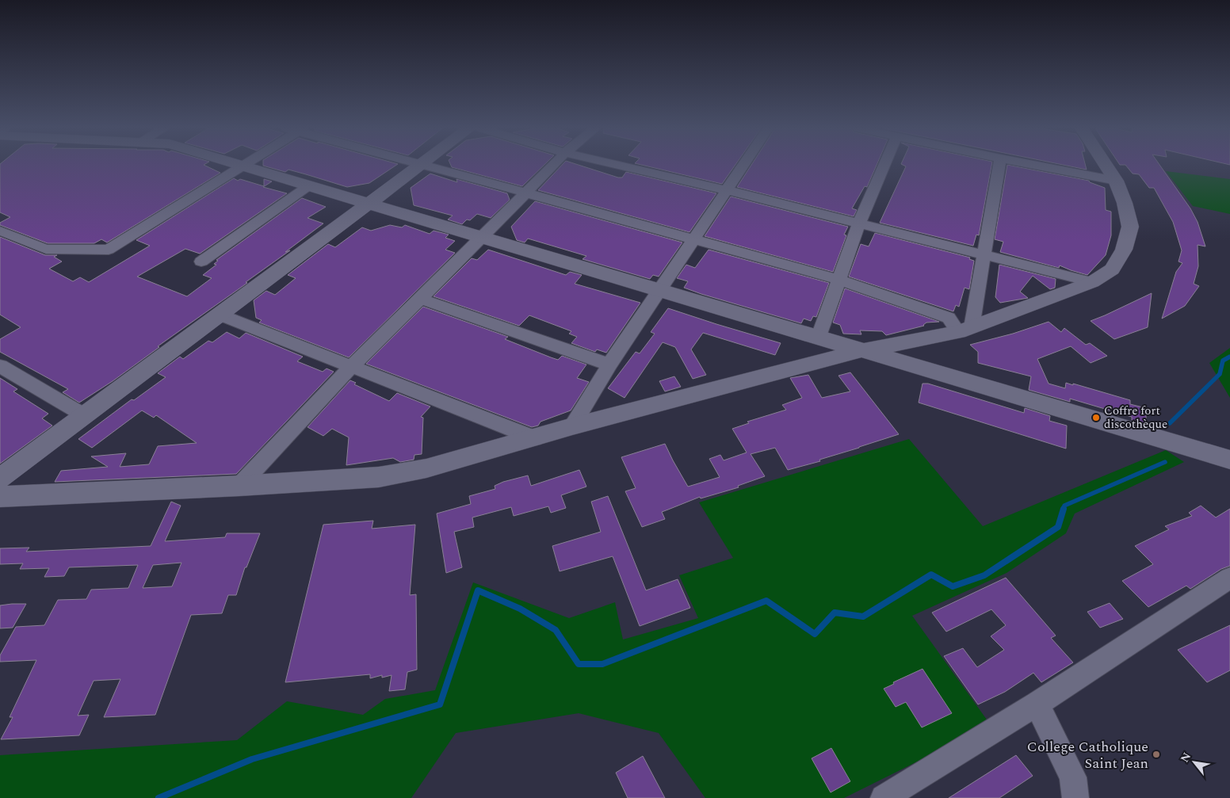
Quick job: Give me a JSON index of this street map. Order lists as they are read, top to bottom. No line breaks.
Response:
{"places":["Coffre fort discothèque","College Catholique Saint Jean"],"north":"top left"}
